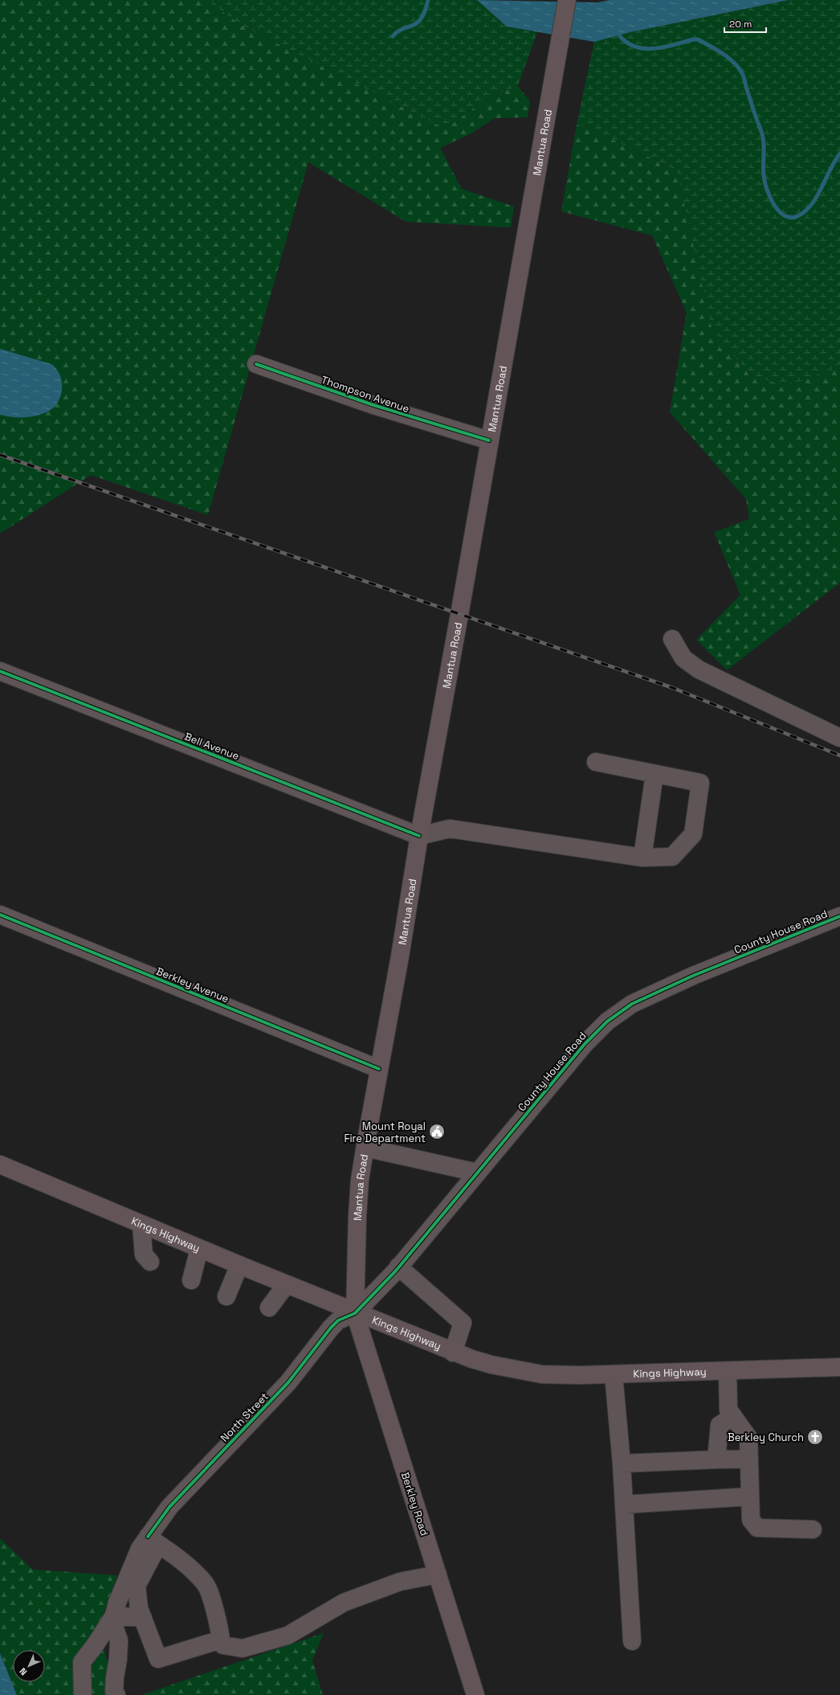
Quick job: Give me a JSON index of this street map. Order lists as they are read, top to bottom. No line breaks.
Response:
{"streets":{"main road":["Mantua Road","Kings Highway","Berkley Road"],"street":["Thompson Avenue","Bell Avenue","County House Road","Berkley Avenue","North Street"]},"crossings":[["Mantua Road","Thompson Avenue"],["Mantua Road","Bell Avenue"],["Mantua Road","County House Road"],["Mantua Road","Berkley Avenue"],["Mantua Road","Kings Highway"],["Mantua Road","North Street"],["Mantua Road","Berkley Road"],["County House Road","Kings Highway"],["County House Road","North Street"],["County House Road","Berkley Road"],["Kings Highway","North Street"],["Kings Highway","Berkley Road"],["North Street","Berkley Road"]],"places":{"public building":["Mount Royal Fire Department"],"church":["Berkley Church"]},"scale_bar":"20 m","north":"bottom left"}
